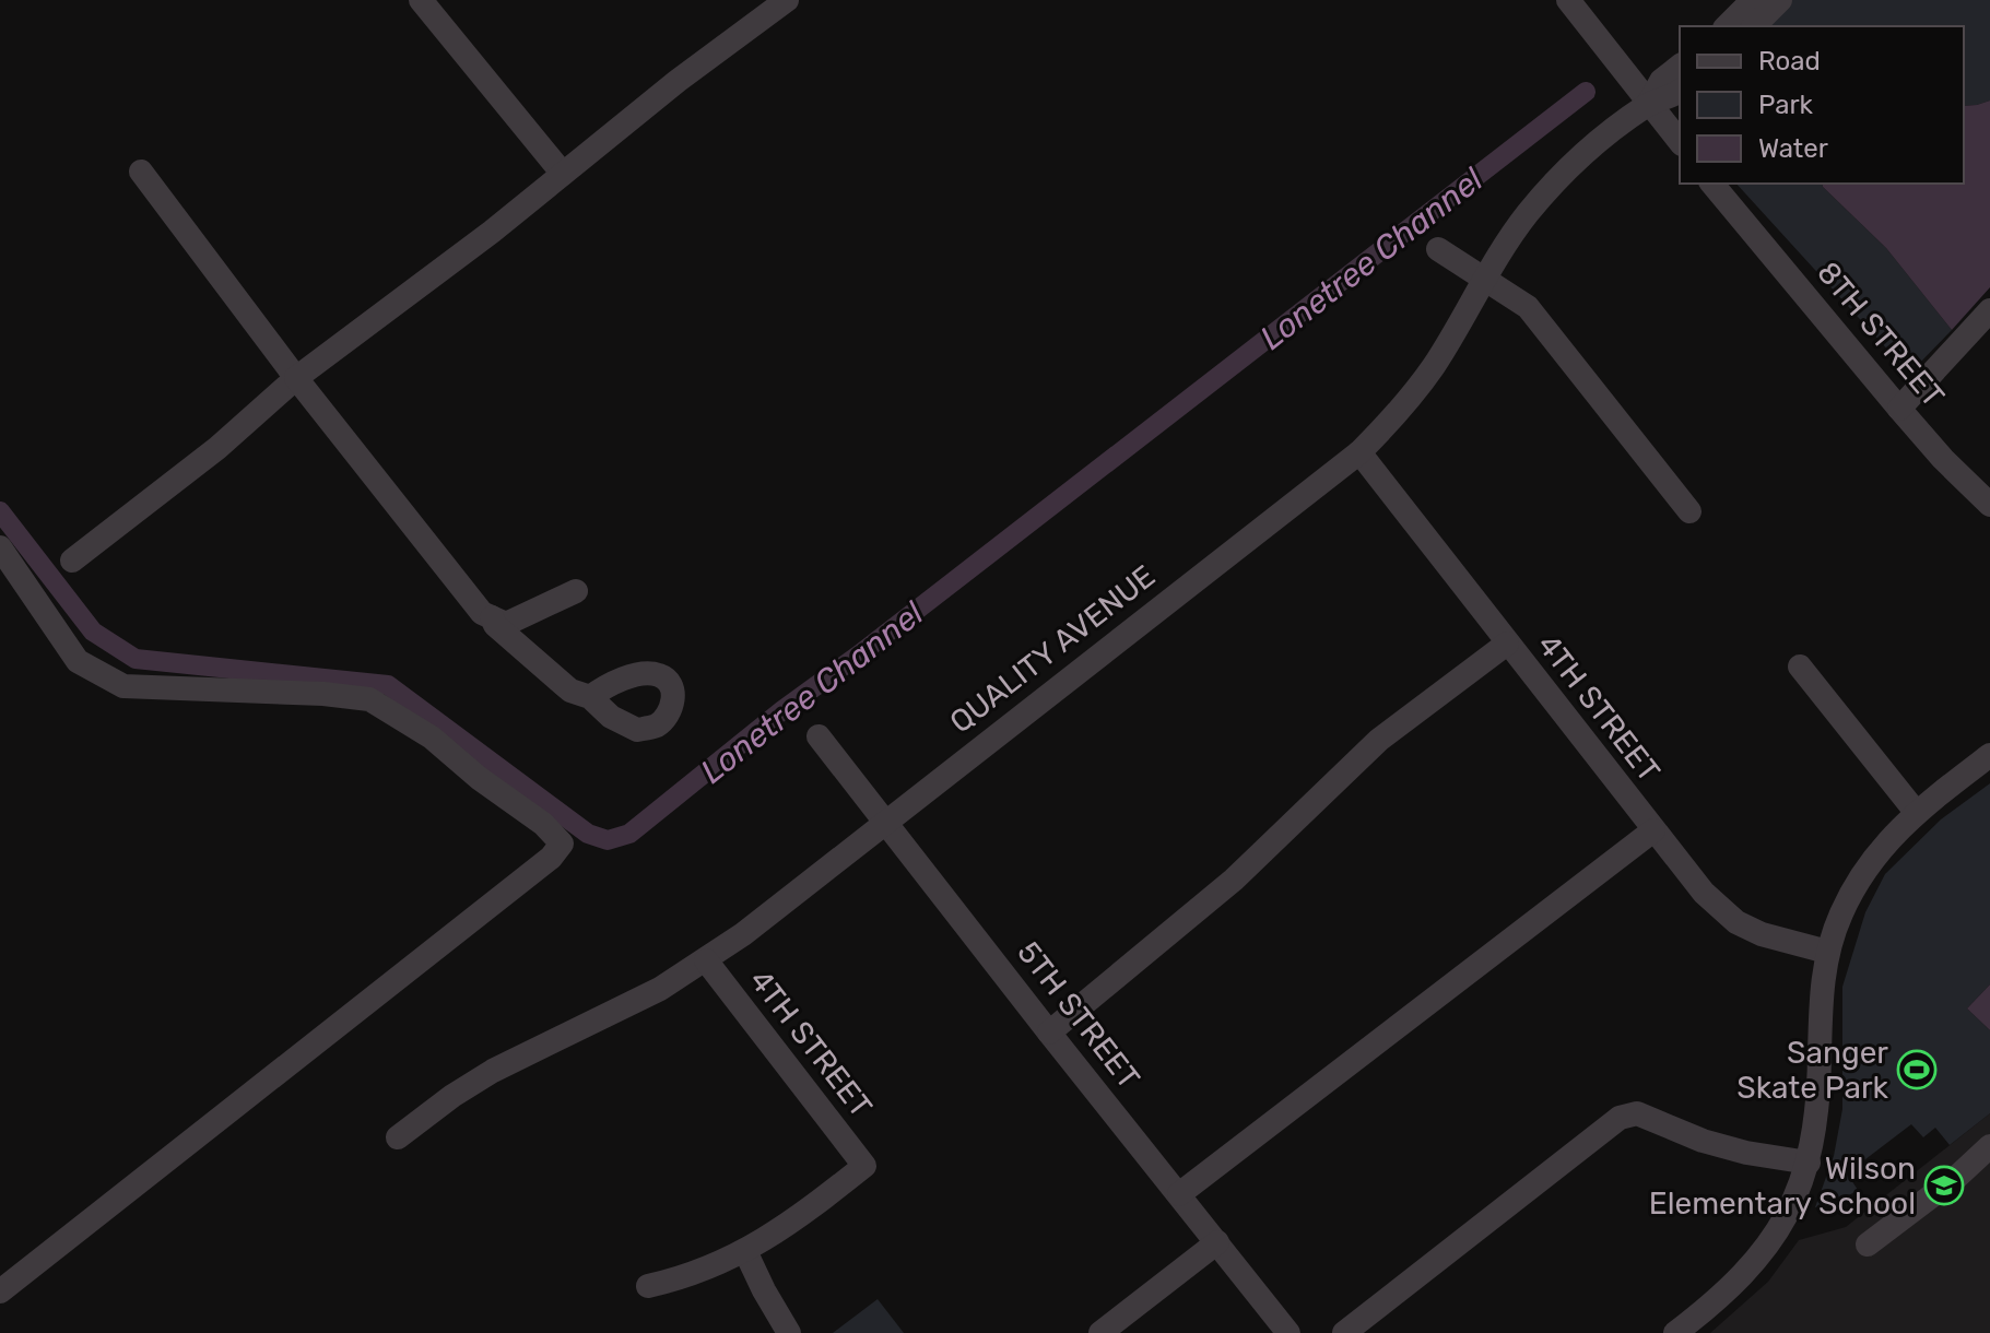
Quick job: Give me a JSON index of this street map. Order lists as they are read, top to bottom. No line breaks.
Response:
{"streets":{"street":["8TH STREET","QUALITY AVENUE","4TH STREET","5TH STREET"]},"crossings":[["QUALITY AVENUE","4TH STREET"],["QUALITY AVENUE","5TH STREET"]],"water":["Lonetree Channel"],"places":{"sports":["Sanger Skate Park"],"school or university":["Wilson Elementary School"]},"legend":["Road","Park","Water"]}
